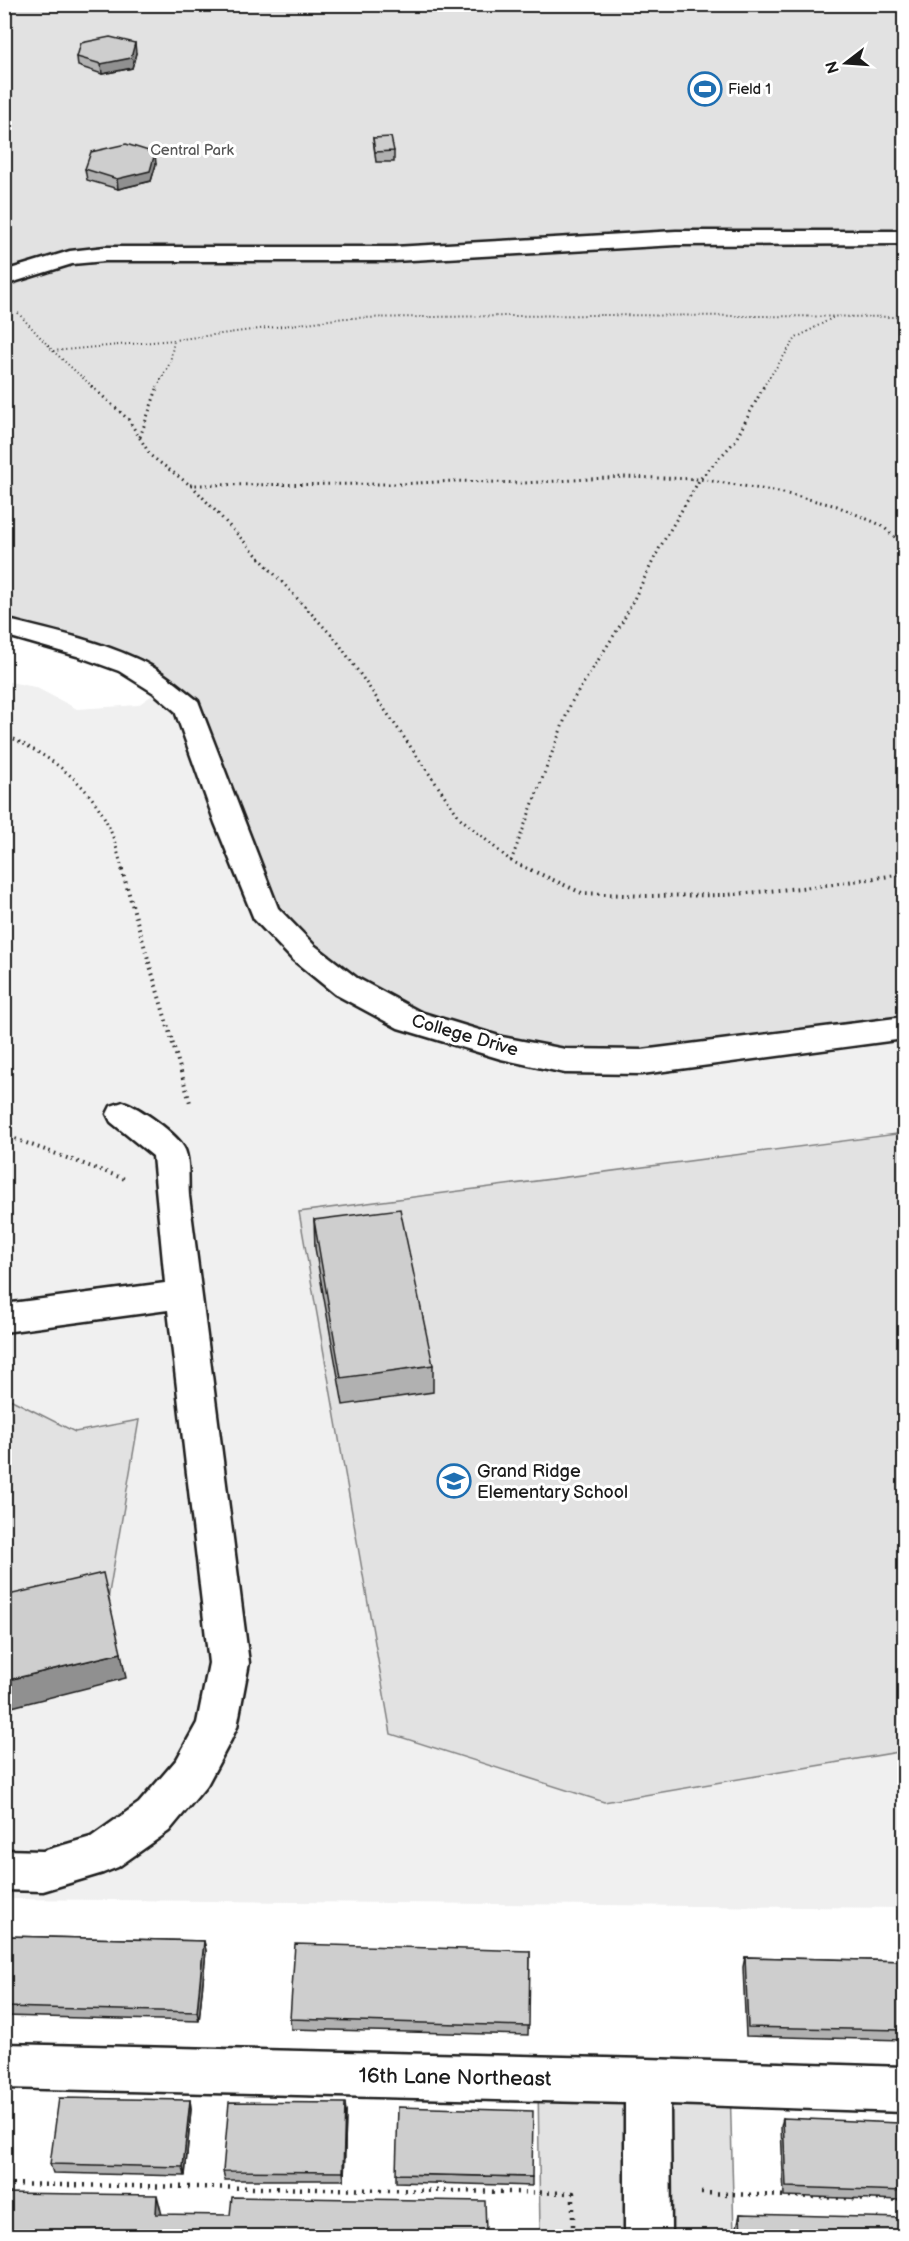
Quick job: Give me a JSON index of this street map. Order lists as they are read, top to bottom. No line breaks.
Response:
{"streets":{"street":["College Drive","16th Lane Northeast"]},"parks":["Central Park"],"places":{"sports":["Field 1"],"school or university":["Grand Ridge Elementary School"]},"north":"left"}
